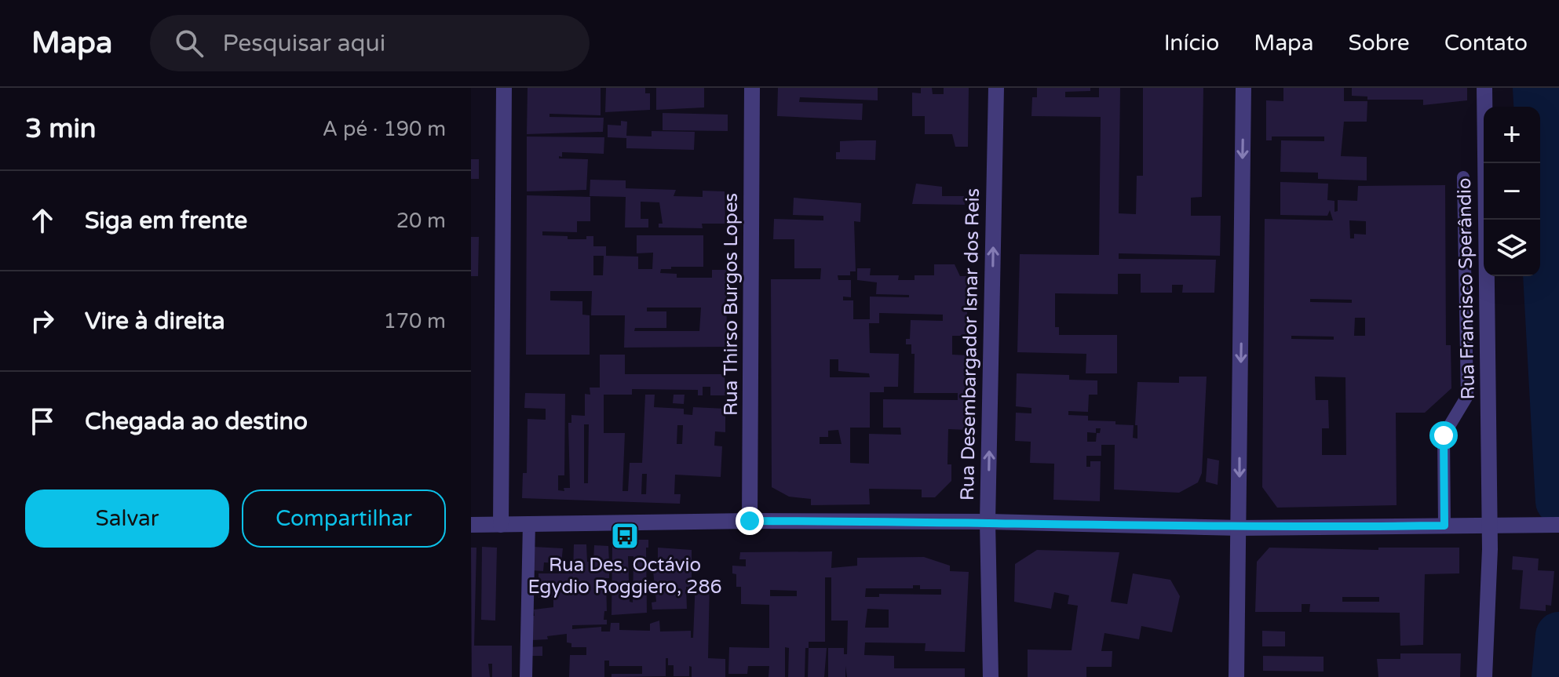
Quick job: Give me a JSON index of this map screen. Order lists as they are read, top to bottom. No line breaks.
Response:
{"streets":{"street":["Rua Francisco Sperândio","Rua Thirso Burgos Lopes","Rua Desembargador Isnar dos Reis"]},"one_way":["Rua Desembargador Isnar dos Reis"],"places":{"bus stop":["Rua Des. Octávio Egydio Roggiero, 286"]},"page":{"header":"Mapa","search":"Pesquisar aqui","nav":["Início","Mapa","Sobre","Contato"],"heading":["3 min","A pé · 190 m"],"map_buttons":["+","−"],"list":[["Siga em frente","20 m"],["Vire à direita","170 m"],"Chegada ao destino"],"buttons":["Salvar","Compartilhar"]}}
